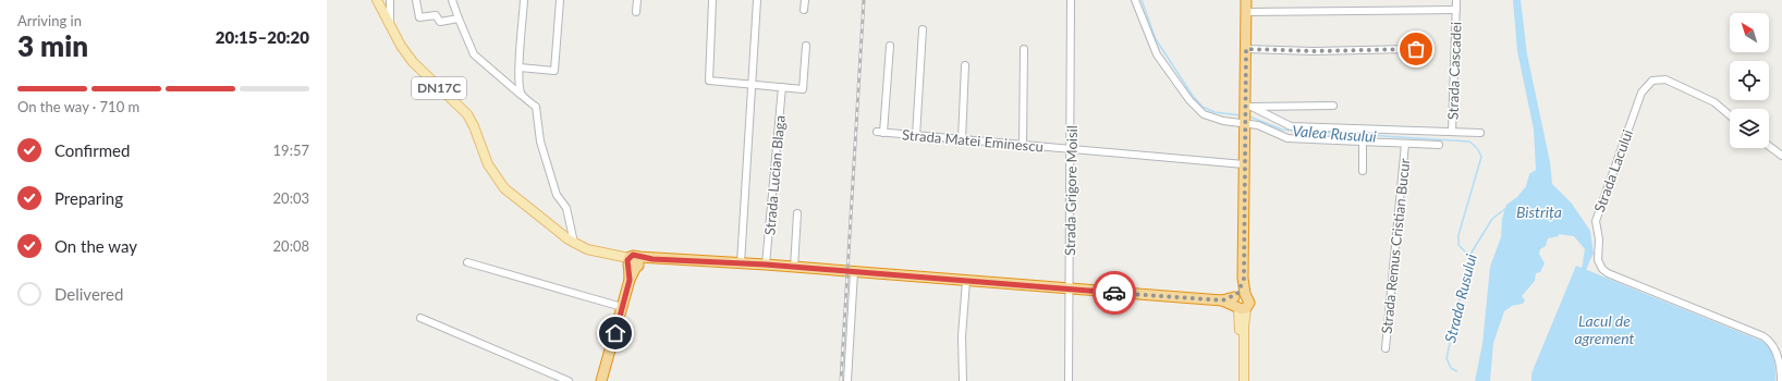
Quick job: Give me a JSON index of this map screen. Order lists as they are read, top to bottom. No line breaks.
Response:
{"streets":{"highway":["DN17C"],"street":["Strada Cascadei","Strada Matei Eminescu","Strada Lacului","Strada Lucian Blaga","Strada Grigore Moisil","Strada Remus Cristian Bucur"]},"crossings":[["DN17C","Strada Lucian Blaga"],["DN17C","Strada Grigore Moisil"],["Strada Matei Eminescu","Strada Grigore Moisil"]],"water":["Valea Rusului","Bistrița","Strada Rusului","Lacul de agrement"],"north":"top left","page":{"heading":["3 min","Arriving in","20:15–20:20"],"bar":"On the way · 710 m","list":[["Confirmed","19:57"],["Preparing","20:03"],["On the way","20:08"],"Delivered"]}}
